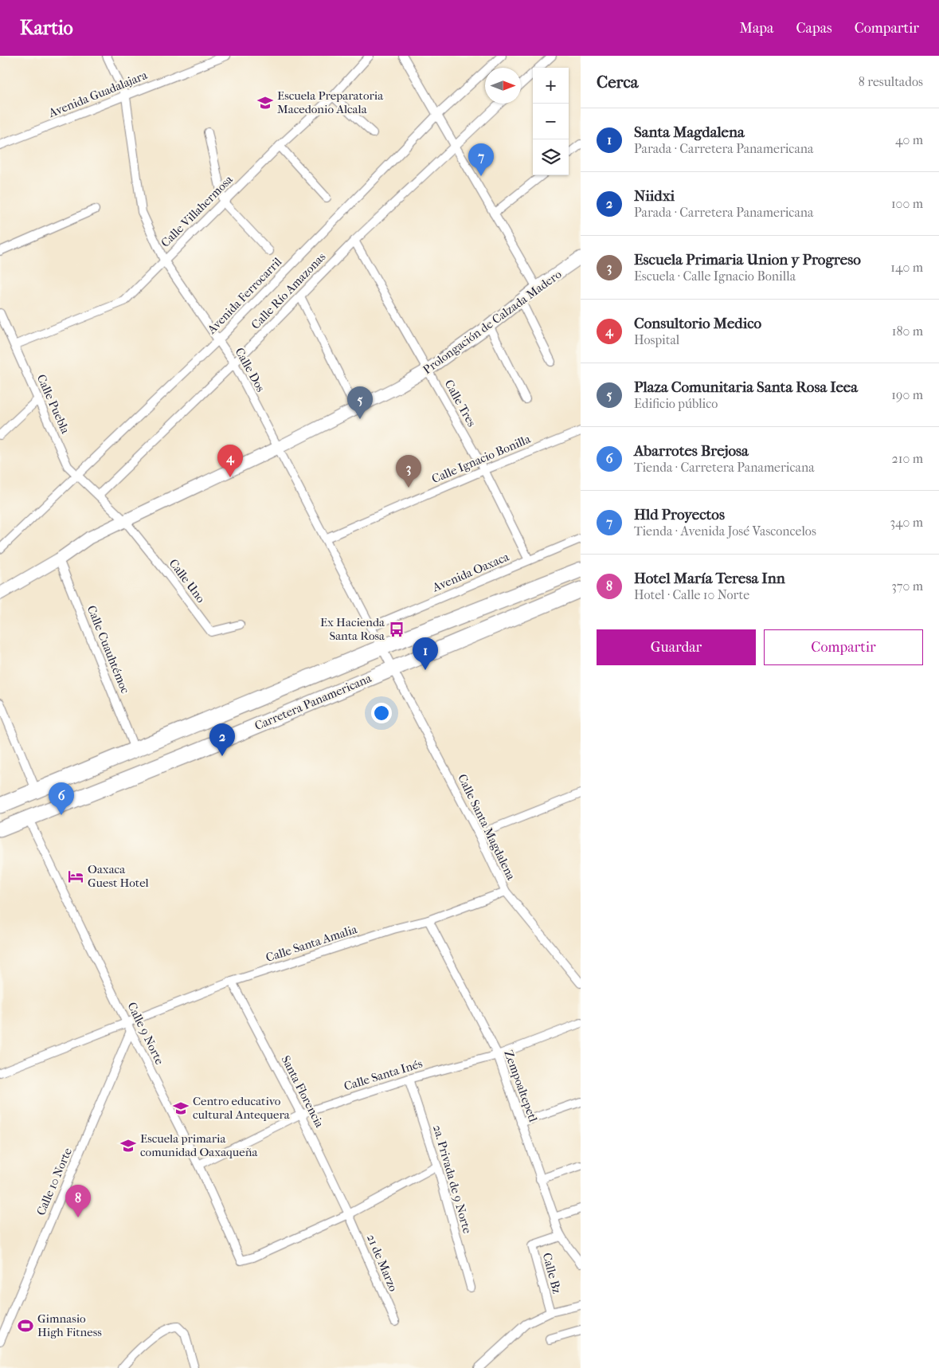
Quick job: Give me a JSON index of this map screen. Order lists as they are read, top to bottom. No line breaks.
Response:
{"streets":{"highway":["Carretera Panamericana"],"street":["Avenida Guadalajara","Calle Villahermosa","Calle Río Amazonas","Avenida Ferrocarril","Prolongación de Calzada Madero","Calle Dos","Calle Tres","Calle Puebla","Calle Ignacio Bonilla","Avenida Oaxaca","Calle Uno","Calle Cuauhtémoc","Calle Santa Magdalena","Calle Santa Amalia","Calle 9 Norte","Calle Santa Inés","Zempoaltepetl","Santa Florencia","2a. Privada de 9 Norte","Calle 10 Norte","21 de Marzo","Calle Bz"]},"crossings":[["Avenida Guadalajara","Calle Dos"],["Calle Villahermosa","Calle Dos"],["Calle Villahermosa","Calle Puebla"],["Calle Río Amazonas","Calle Dos"],["Calle Río Amazonas","Calle Tres"],["Calle Río Amazonas","Calle Puebla"],["Avenida Ferrocarril","Calle Dos"],["Avenida Ferrocarril","Calle Puebla"],["Prolongación de Calzada Madero","Calle Dos"],["Prolongación de Calzada Madero","Calle Tres"],["Prolongación de Calzada Madero","Calle Uno"],["Prolongación de Calzada Madero","Calle Cuauhtémoc"],["Calle Dos","Calle Ignacio Bonilla"],["Calle Dos","Avenida Oaxaca"],["Calle Dos","Carretera Panamericana"],["Calle Dos","Calle Santa Magdalena"],["Calle Tres","Calle Ignacio Bonilla"],["Calle Tres","Avenida Oaxaca"],["Calle Cuauhtémoc","Carretera Panamericana"],["Carretera Panamericana","Calle Santa Magdalena"],["Carretera Panamericana","Calle 9 Norte"],["Calle Santa Magdalena","Calle Santa Amalia"],["Calle Santa Amalia","Calle 9 Norte"],["Calle Santa Amalia","Zempoaltepetl"],["Calle Santa Amalia","Santa Florencia"],["Calle 9 Norte","Calle Santa Inés"],["Calle 9 Norte","Santa Florencia"],["Calle 9 Norte","Calle 10 Norte"],["Calle 9 Norte","21 de Marzo"],["Calle Santa Inés","Zempoaltepetl"],["Calle Santa Inés","Santa Florencia"],["Calle Santa Inés","2a. Privada de 9 Norte"],["Zempoaltepetl","Calle Bz"],["Santa Florencia","21 de Marzo"]],"places":{"school or university":["Escuela Preparatoria Macedonio Alcala","Centro educativo cultural Antequera","Escuela primaria comunidad Oaxaqueña"],"bus stop":["Ex Hacienda Santa Rosa"],"hotel":["Oaxaca Guest Hotel"],"sports":["Gimnasio High Fitness"]},"north":"right","page":{"header":"Kartio","nav":["Mapa","Capas","Compartir"],"heading":["Cerca","8 resultados"],"map_buttons":["+","−"],"list":[{"mark":"1","name":"Santa Magdalena","note":"Parada · Carretera Panamericana","value":"40 m"},{"mark":"2","name":"Niidxi","note":"Parada · Carretera Panamericana","value":"100 m"},{"mark":"3","name":"Escuela Primaria Union y Progreso","note":"Escuela · Calle Ignacio Bonilla","value":"140 m"},{"mark":"4","name":"Consultorio Medico","note":"Hospital","value":"180 m"},{"mark":"5","name":"Plaza Comunitaria Santa Rosa Ieea","note":"Edificio público","value":"190 m"},{"mark":"6","name":"Abarrotes Brejosa","note":"Tienda · Carretera Panamericana","value":"210 m"},{"mark":"7","name":"Hld Proyectos","note":"Tienda · Avenida José Vasconcelos","value":"340 m"},{"mark":"8","name":"Hotel María Teresa Inn","note":"Hotel · Calle 10 Norte","value":"370 m"}],"pins":["7","5","4","3","1","2","6","8"],"buttons":["Guardar","Compartir"]}}
